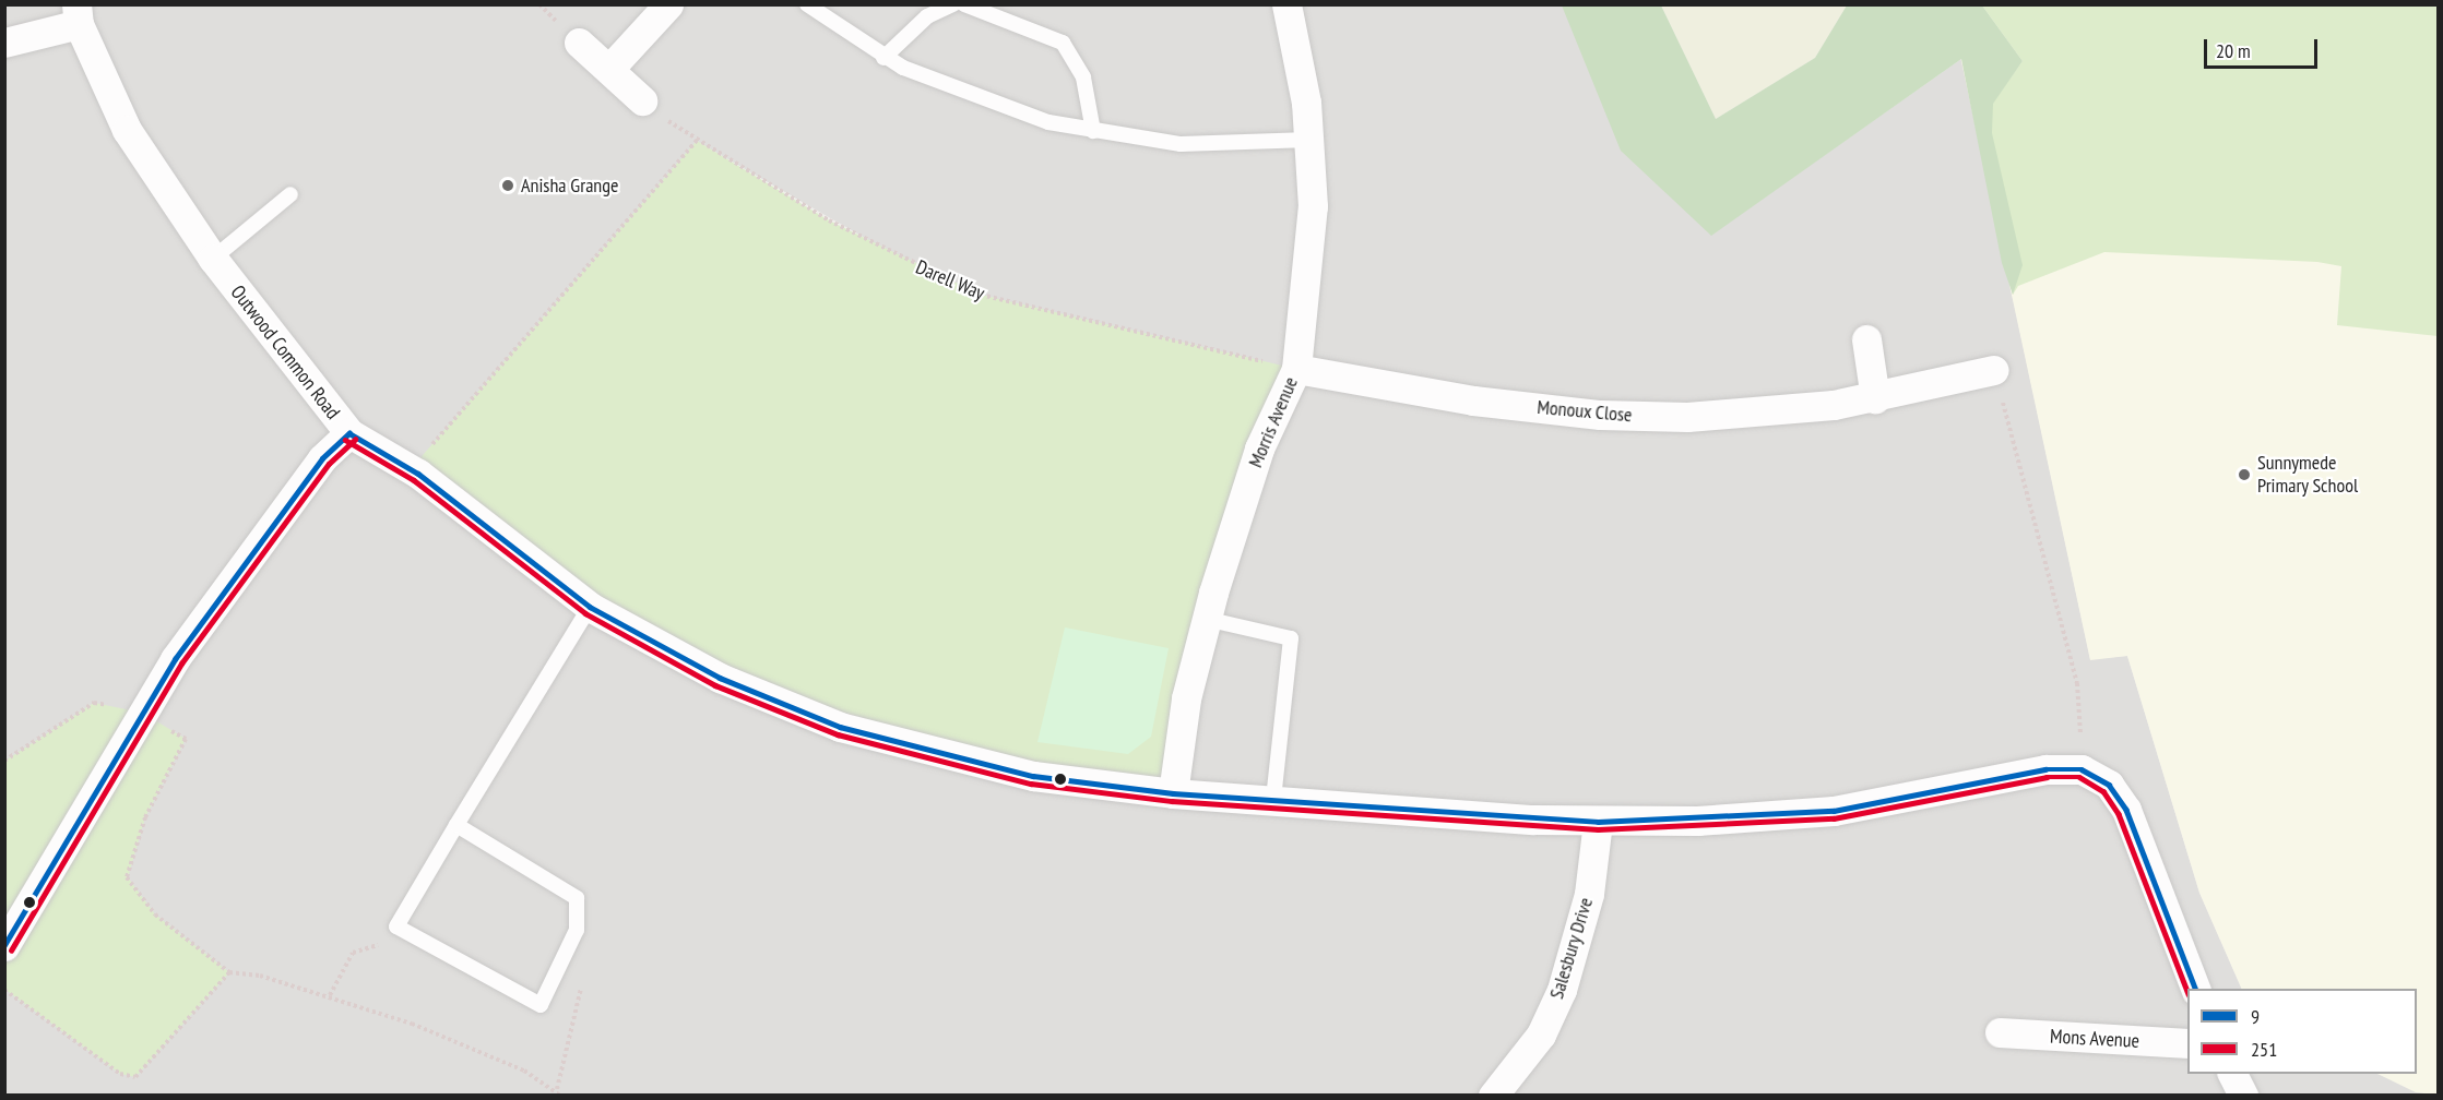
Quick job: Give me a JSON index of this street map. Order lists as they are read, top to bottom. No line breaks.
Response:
{"streets":{"street":["Outwood Common Road","Monoux Close","Morris Avenue","Salesbury Drive","Mons Avenue"],"path":["Darell Way"]},"crossings":[["Darell Way","Monoux Close"],["Darell Way","Morris Avenue"],["Monoux Close","Morris Avenue"]],"places":["Anisha Grange","Sunnymede Primary School"],"lines":["transit line 9","transit line 251"],"legend":["9","251"],"scale_bar":"20 m"}
